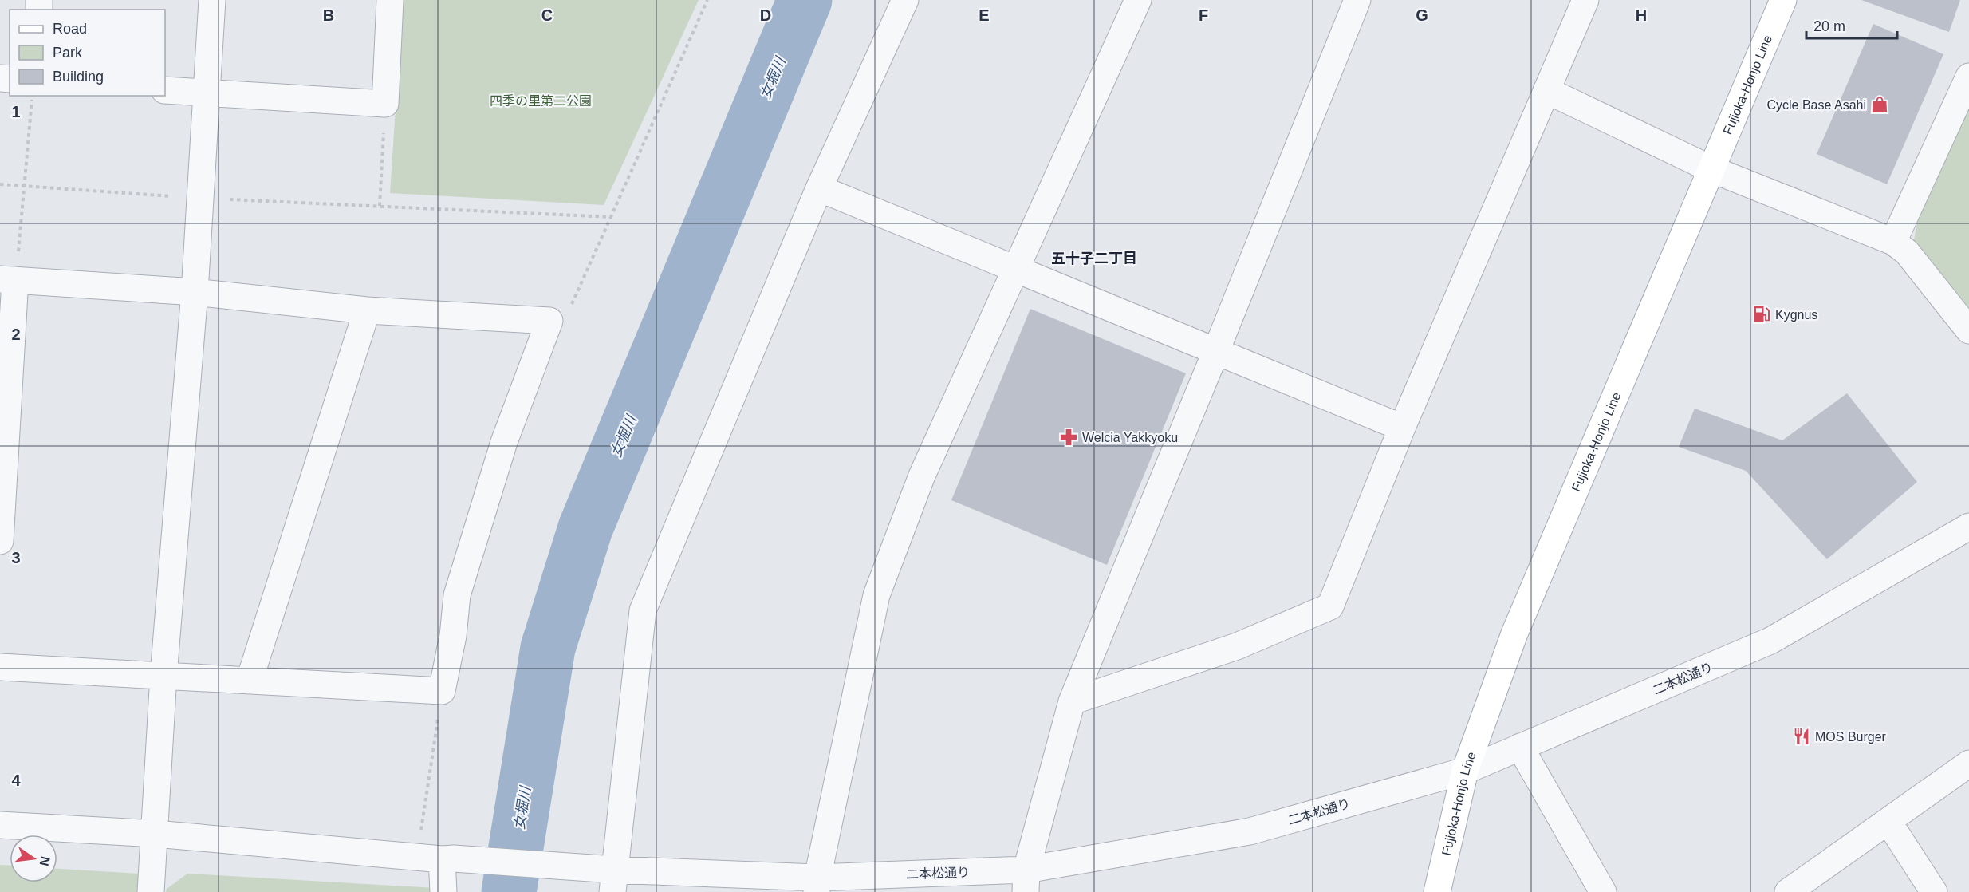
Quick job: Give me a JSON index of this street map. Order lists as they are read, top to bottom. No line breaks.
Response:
{"streets":{"main road":["Fujioka-Honjo Line"],"street":["二本松通り"]},"crossings":[["Fujioka-Honjo Line","二本松通り"]],"districts":["五十子二丁目"],"water":["女堀川"],"parks":["四季の里第二公園"],"places":{"shop":["Cycle Base Asahi"],"fuel station":["Kygnus"],"pharmacy":["Welcia Yakkyoku"],"restaurant":["MOS Burger"]},"legend":["Road","Park","Building"],"scale_bar":"20 m","north":"right","grid":{"columns":["B","C","D","E","F","G","H"],"rows":["1","2","3","4"]}}
